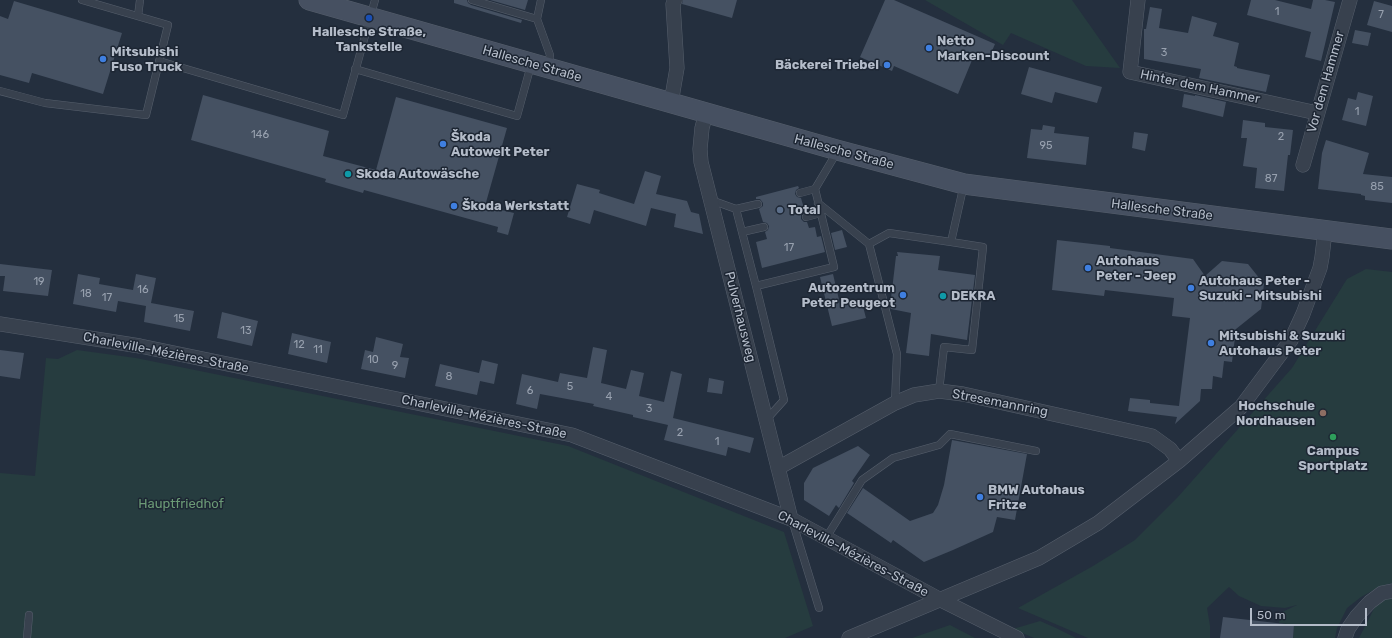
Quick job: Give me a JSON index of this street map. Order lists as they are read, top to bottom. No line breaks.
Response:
{"streets":{"main road":["Hallesche Straße"],"street":["Vor dem Hammer","Hinter dem Hammer","Pulverhausweg","Charleville-Mézières-Straße","Stresemannring"]},"crossings":[["Hallesche Straße","Pulverhausweg"],["Vor dem Hammer","Hinter dem Hammer"],["Pulverhausweg","Charleville-Mézières-Straße"],["Pulverhausweg","Stresemannring"]],"parks":["Hauptfriedhof"],"places":["Hallesche Straße, Tankstelle","Netto Marken-Discount","Mitsubishi Fuso Truck","Bäckerei Triebel","Škoda Autowelt Peter","Skoda Autowäsche","Škoda Werkstatt","Total","Autohaus Peter - Jeep","Autohaus Peter - Suzuki - Mitsubishi","Autozentrum Peter Peugeot","DEKRA","Mitsubishi & Suzuki Autohaus Peter","Hochschule Nordhausen","Campus Sportplatz","BMW Autohaus Fritze"],"house_numbers":["1","7","3","1","146","2","95","87","85","17","19","16","18","17","15","13","12","11","10","9","8","5","6","4","3","2","1"],"scale_bar":"50 m"}
